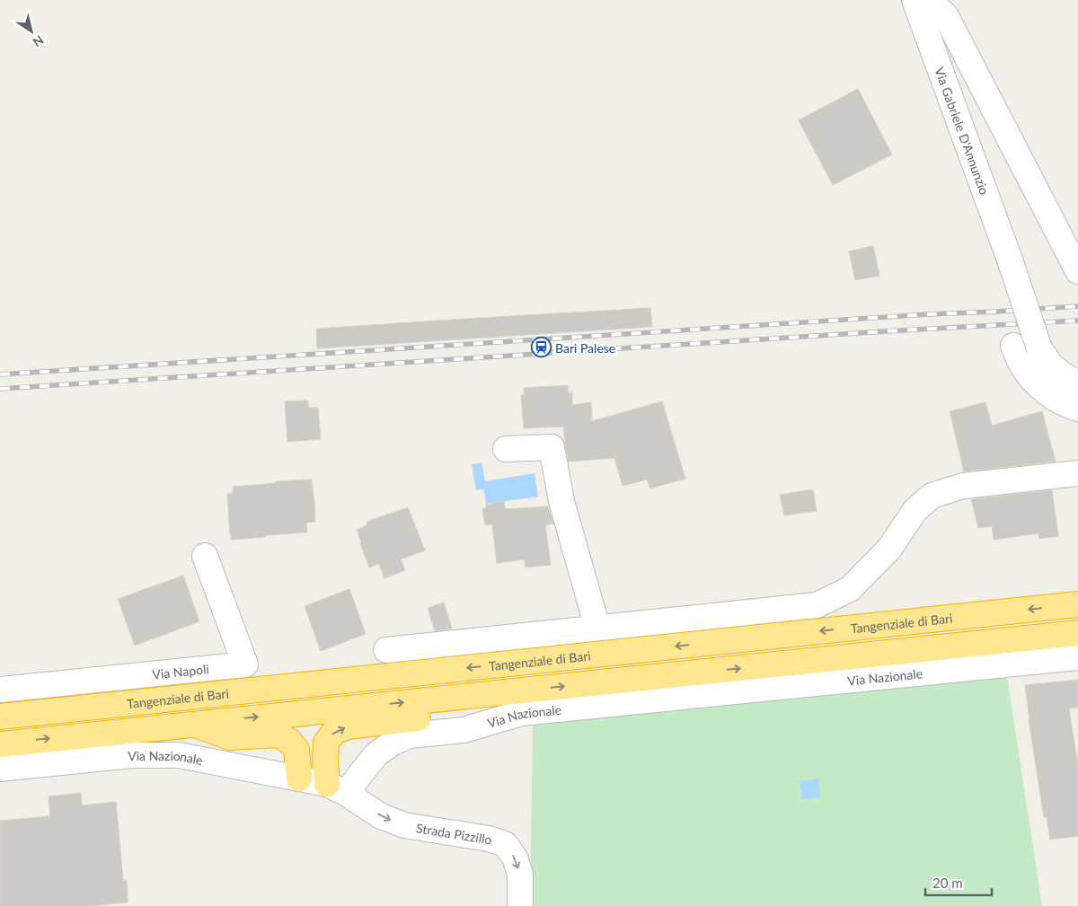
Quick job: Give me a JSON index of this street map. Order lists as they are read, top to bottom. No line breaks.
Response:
{"streets":{"highway":["Tangenziale di Bari"],"street":["Via Gabriele D'Annunzio","Via Napoli","Via Nazionale","Strada Pizzillo"]},"crossings":[["Via Nazionale","Strada Pizzillo"]],"one_way":["Strada Pizzillo"],"places":{"station":["Bari Palese"]},"scale_bar":"20 m","north":"bottom right"}
